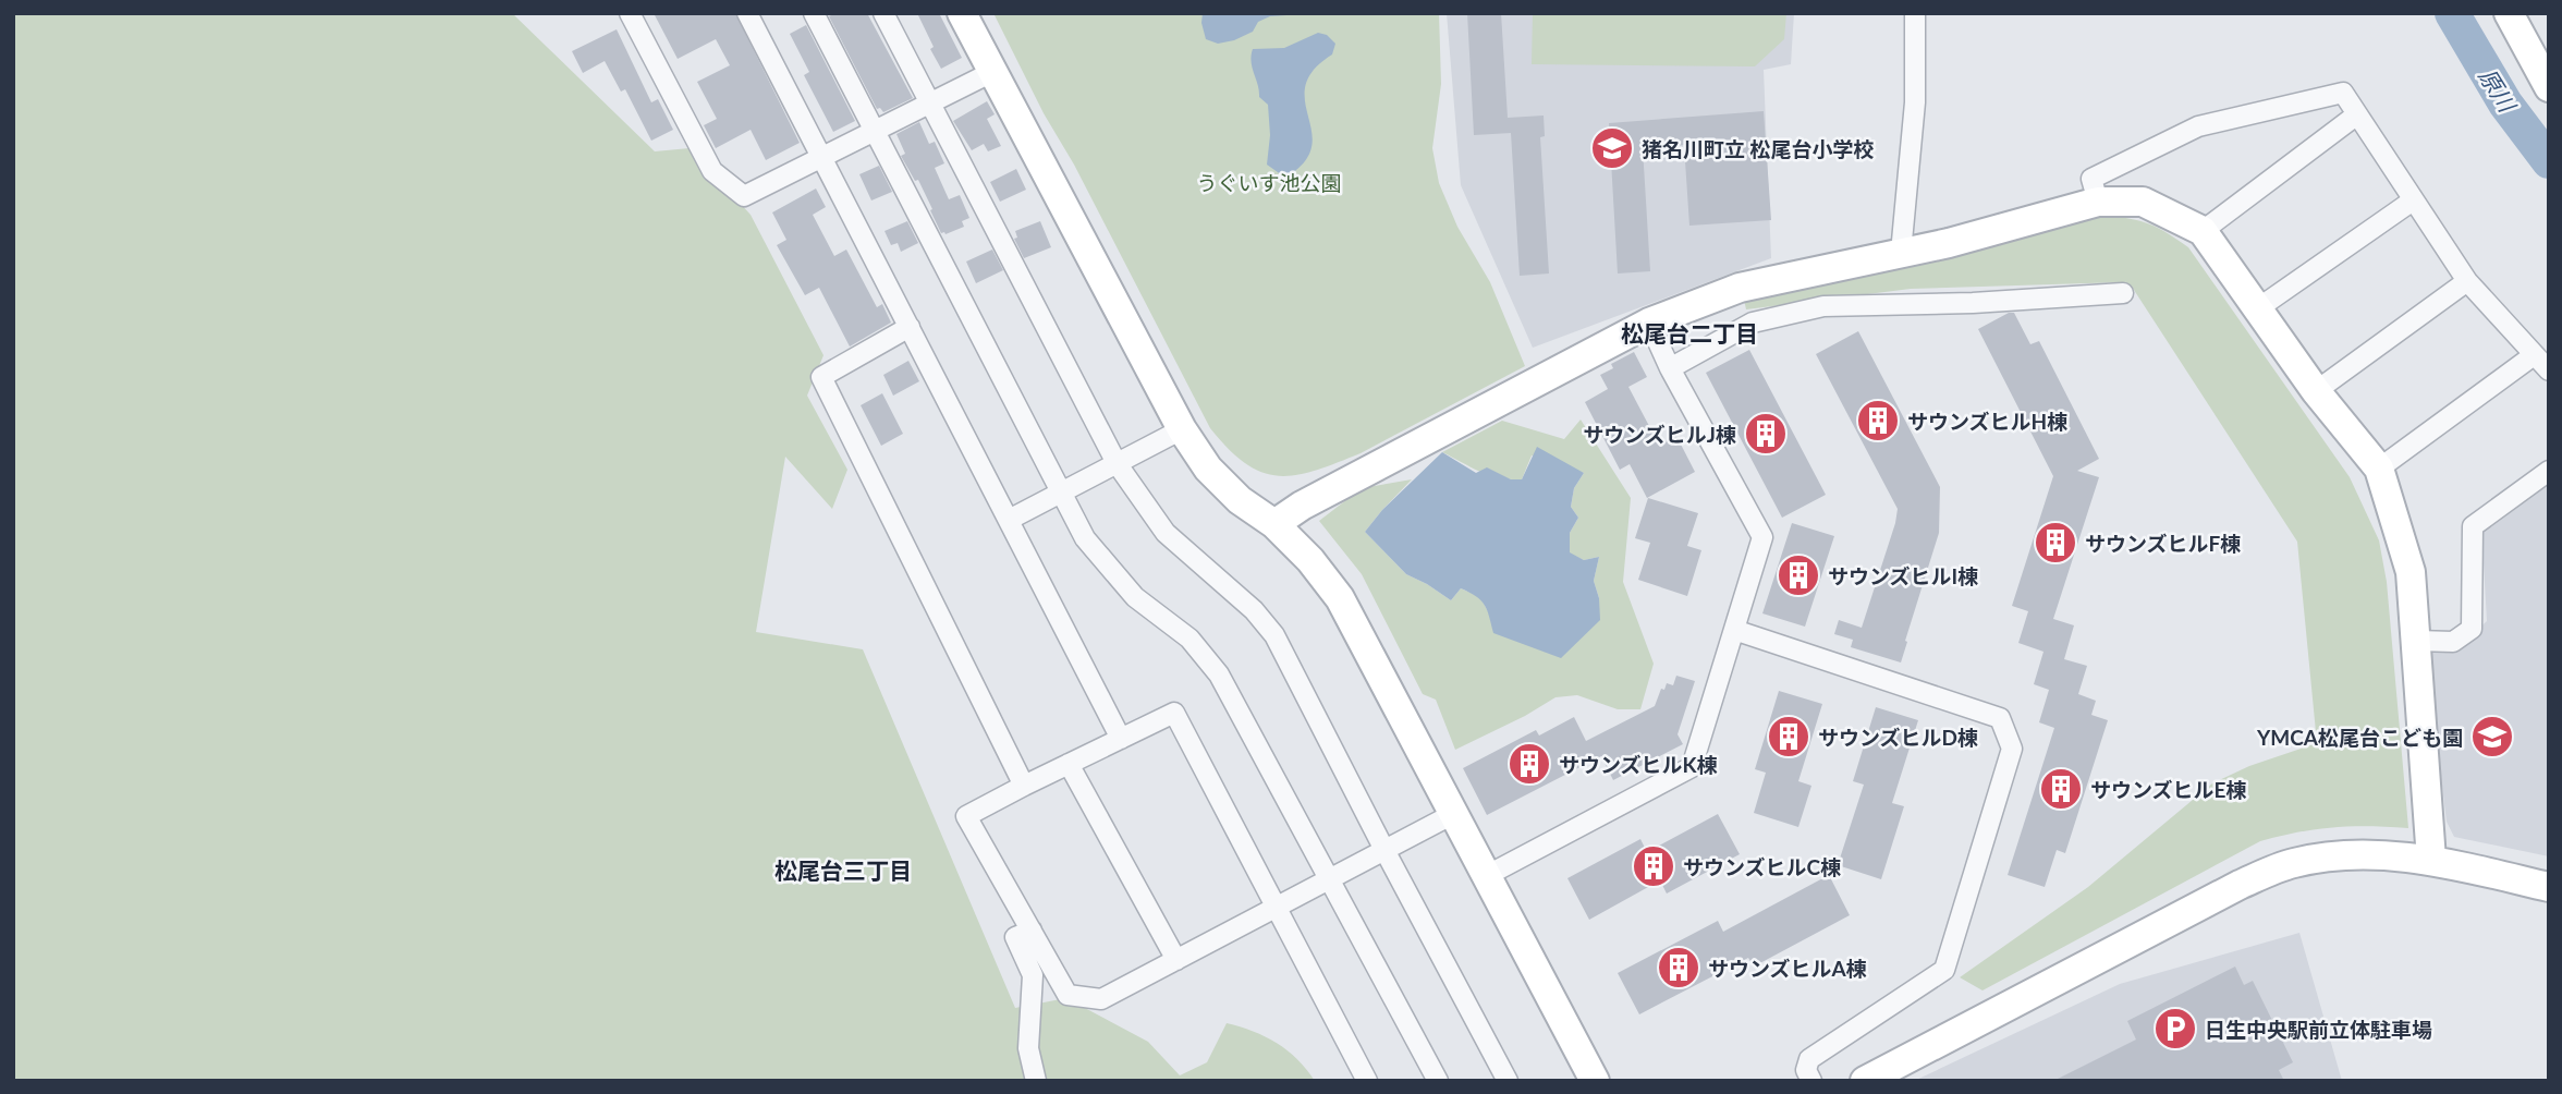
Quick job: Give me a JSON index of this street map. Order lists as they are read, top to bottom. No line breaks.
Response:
{"districts":["松尾台二丁目","松尾台三丁目"],"water":["原川"],"parks":["うぐいす池公園"],"places":{"school or university":["猪名川町立 松尾台小学校","YMCA松尾台こども園"],"building":["サウンズヒルH棟","サウンズヒルJ棟","サウンズヒルF棟","サウンズヒルI棟","サウンズヒルD棟","サウンズヒルK棟","サウンズヒルE棟","サウンズヒルC棟","サウンズヒルA棟"],"parking":["日生中央駅前立体駐車場"]}}
